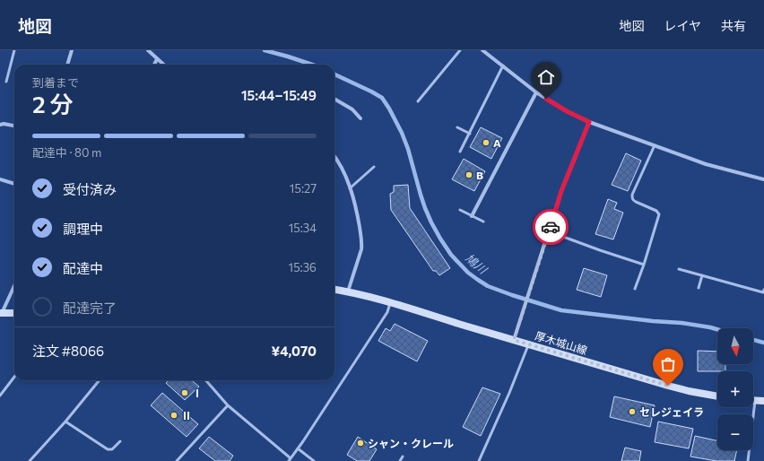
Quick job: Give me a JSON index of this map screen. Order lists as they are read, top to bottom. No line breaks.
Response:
{"streets":{"main road":["厚木城山線"]},"water":["鳩川"],"places":["A","B","Ⅰ","セレジェイラ","Ⅱ","シャン・クレール"],"north":"bottom","page":{"header":"地図","nav":["地図","レイヤ","共有"],"heading":["2 分","到着まで","15:44–15:49"],"panel":["注文 #8066","¥4,070"],"bar":"配達中 · 80 m","list":[["受付済み","15:27"],["調理中","15:34"],["配達中","15:36"],"配達完了"],"map_buttons":["+","−"]}}
